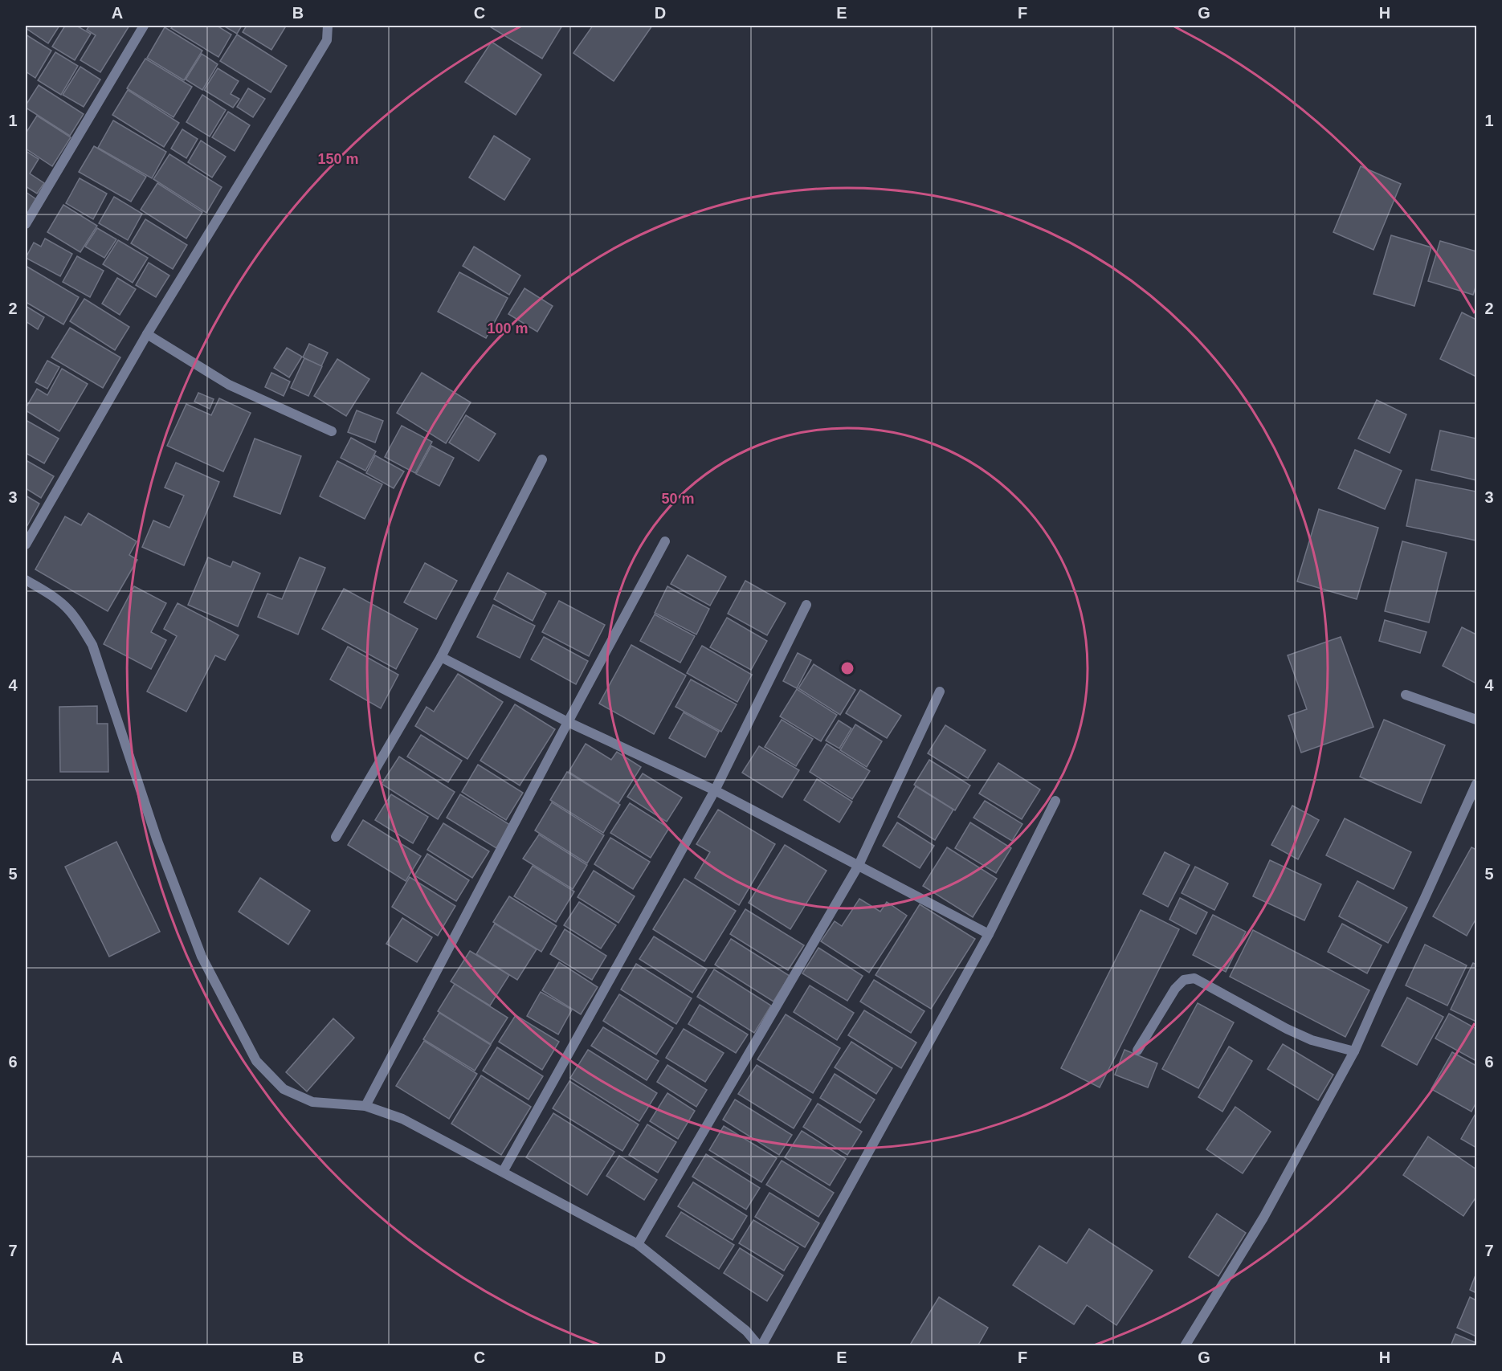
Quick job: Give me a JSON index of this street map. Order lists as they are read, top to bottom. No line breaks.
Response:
{"grid":{"columns":["A","B","C","D","E","F","G","H"],"rows":["1","2","3","4","5","6","7"]},"rings":["150 m","100 m","50 m"]}
